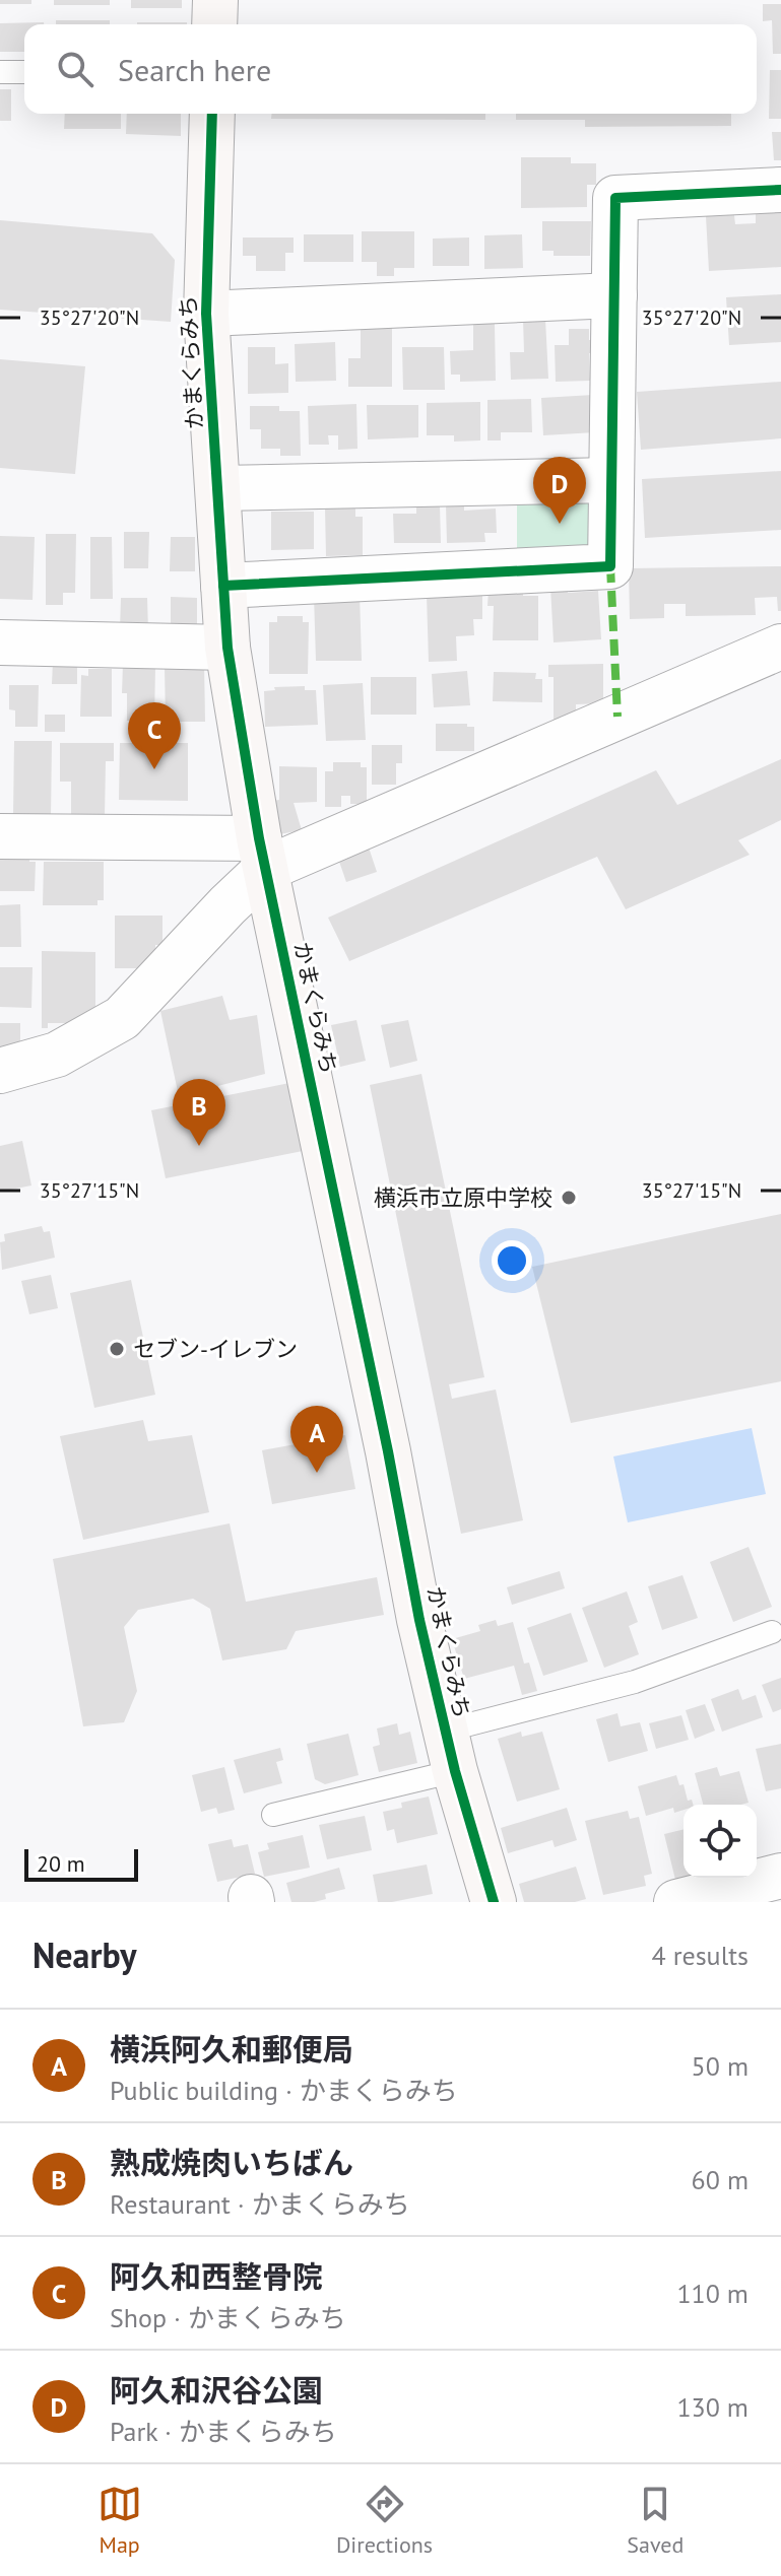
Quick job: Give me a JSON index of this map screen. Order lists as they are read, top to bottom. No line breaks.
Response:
{"streets":{"street":["かまくらみち"]},"places":["横浜市立原中学校","セブン-イレブン"],"scale_bar":"20 m","page":{"search":"Search here","pins":["D","C","B","A"],"scale":"20 m","heading":["Nearby","4 results"],"list":[{"mark":"A","name":"横浜阿久和郵便局","note":"Public building · かまくらみち","value":"50 m"},{"mark":"B","name":"熟成焼肉いちばん","note":"Restaurant · かまくらみち","value":"60 m"},{"mark":"C","name":"阿久和西整骨院","note":"Shop · かまくらみち","value":"110 m"},{"mark":"D","name":"阿久和沢谷公園","note":"Park · かまくらみち","value":"130 m"}],"nav":["Map","Directions","Saved"]},"coordinates":["35°27'20\"N","35°27'15\"N"]}
